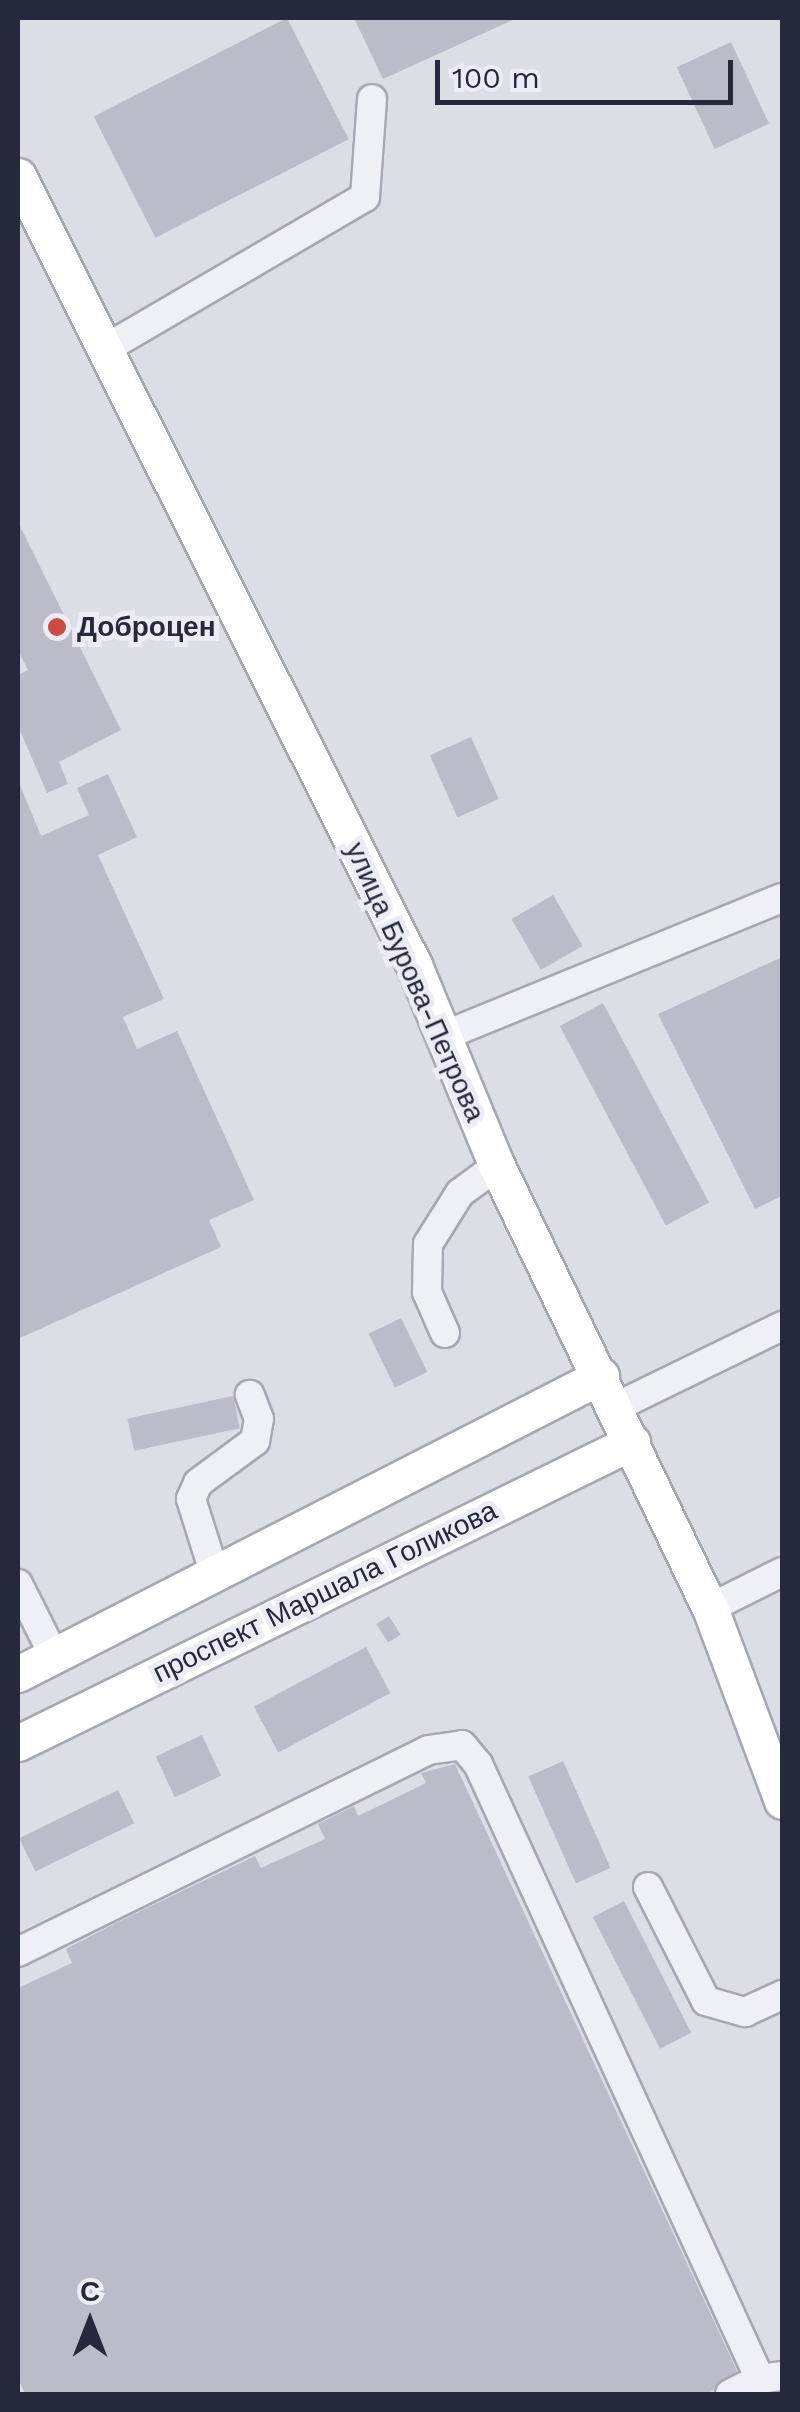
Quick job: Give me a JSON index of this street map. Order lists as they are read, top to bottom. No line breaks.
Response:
{"streets":{"main road":["улица Бурова-Петрова","проспект Маршала Голикова"]},"crossings":[["улица Бурова-Петрова","проспект Маршала Голикова"]],"places":["Доброцен"],"scale_bar":"100 m","north":"top"}
